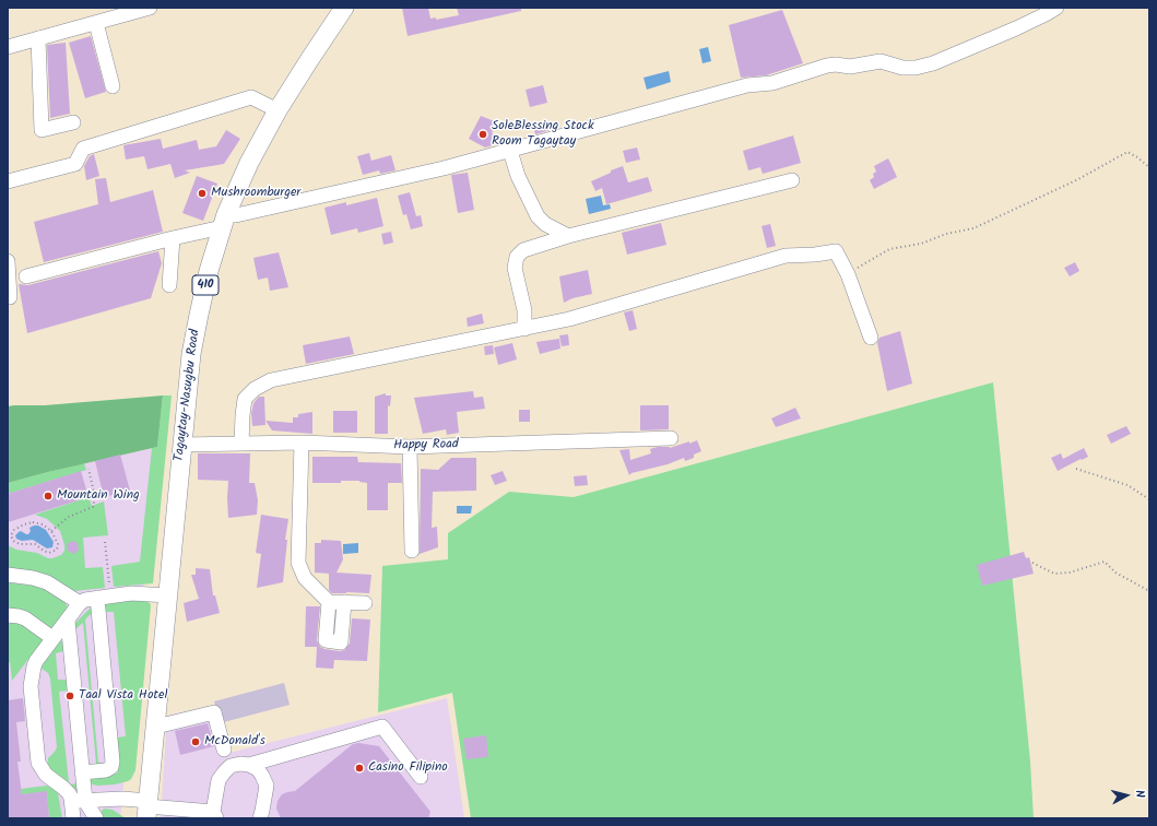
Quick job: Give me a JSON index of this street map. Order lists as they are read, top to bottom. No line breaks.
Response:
{"streets":{"main road":["410","Tagaytay-Nasugbu Road"],"street":["Happy Road"]},"crossings":[["Tagaytay-Nasugbu Road","Happy Road"]],"places":["SoleBlessing Stock Room Tagaytay","Mushroomburger","Mountain Wing","Taal Vista Hotel","McDonald's","Casino Filipino"],"north":"right"}
